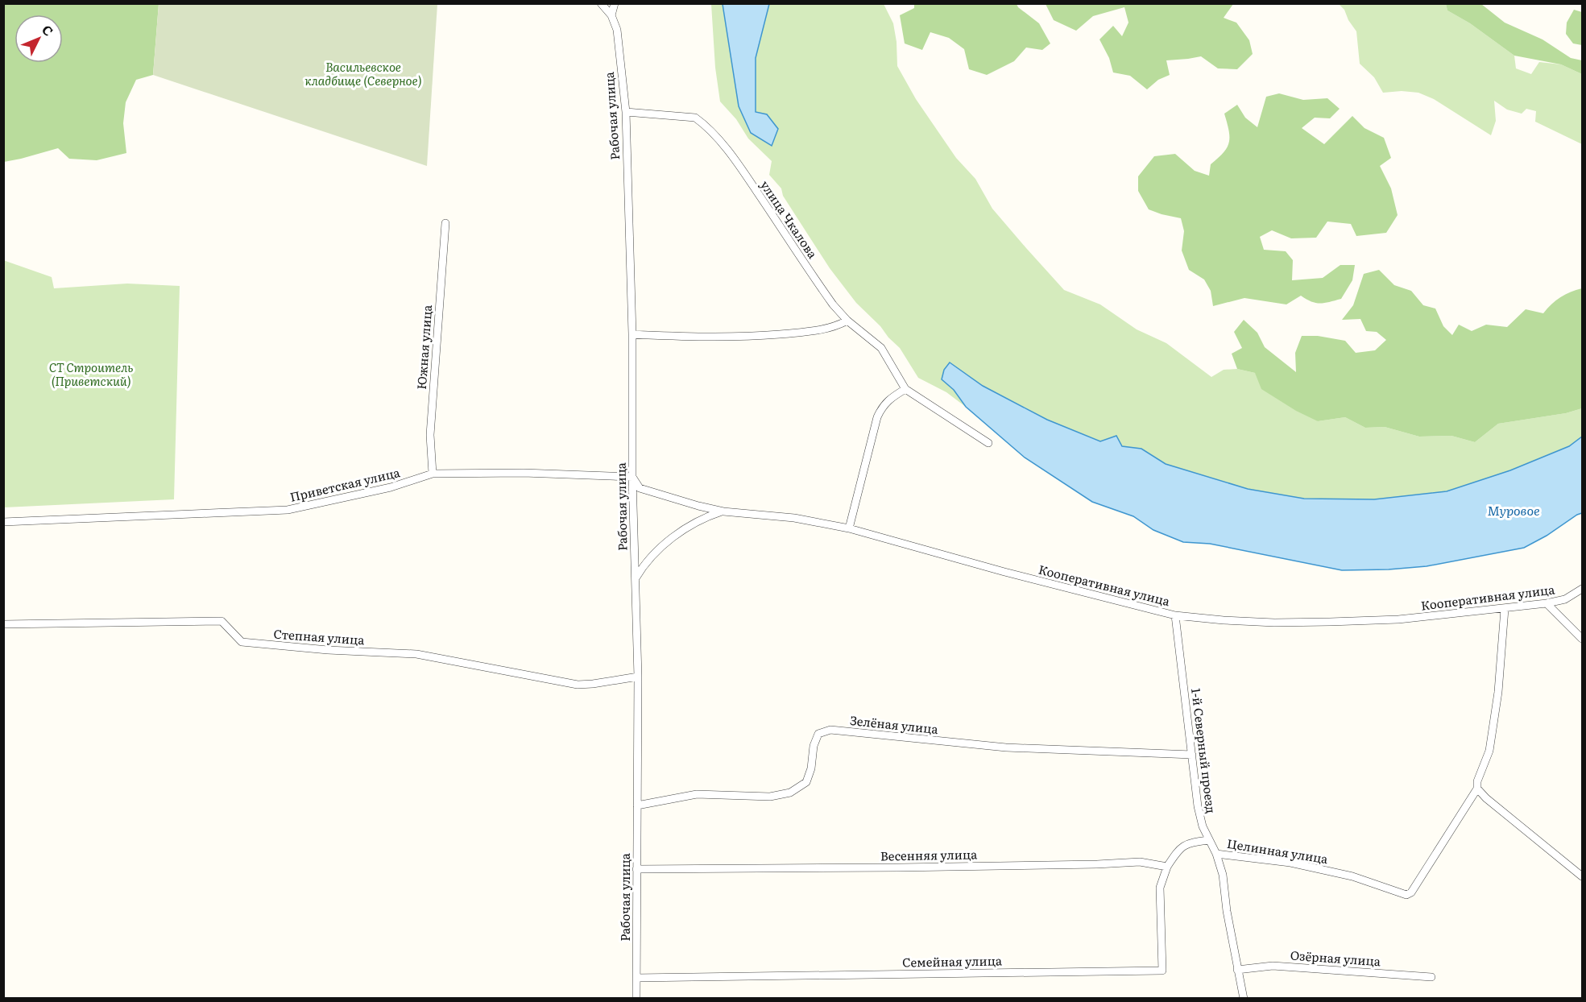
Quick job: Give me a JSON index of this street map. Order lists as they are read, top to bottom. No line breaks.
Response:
{"streets":{"street":["Рабочая улица","улица Чкалова","Южная улица","Приветская улица","Кооперативная улица","Степная улица","Зелёная улица","1-й Северный проезд","Целинная улица","Весенняя улица","Озёрная улица","Семейная улица"]},"crossings":[["Рабочая улица","улица Чкалова"],["Рабочая улица","Приветская улица"],["Рабочая улица","Кооперативная улица"],["Рабочая улица","Степная улица"],["Рабочая улица","Зелёная улица"],["Рабочая улица","Весенняя улица"],["Рабочая улица","Семейная улица"],["Южная улица","Приветская улица"],["Приветская улица","Кооперативная улица"],["Кооперативная улица","1-й Северный проезд"],["Кооперативная улица","Целинная улица"],["Зелёная улица","1-й Северный проезд"],["1-й Северный проезд","Целинная улица"],["1-й Северный проезд","Озёрная улица"],["Весенняя улица","Семейная улица"]],"water":["Муровое"],"parks":["Васильевское кладбище (Северное)","СТ Строитель (Приветский)"],"north":"top right"}
